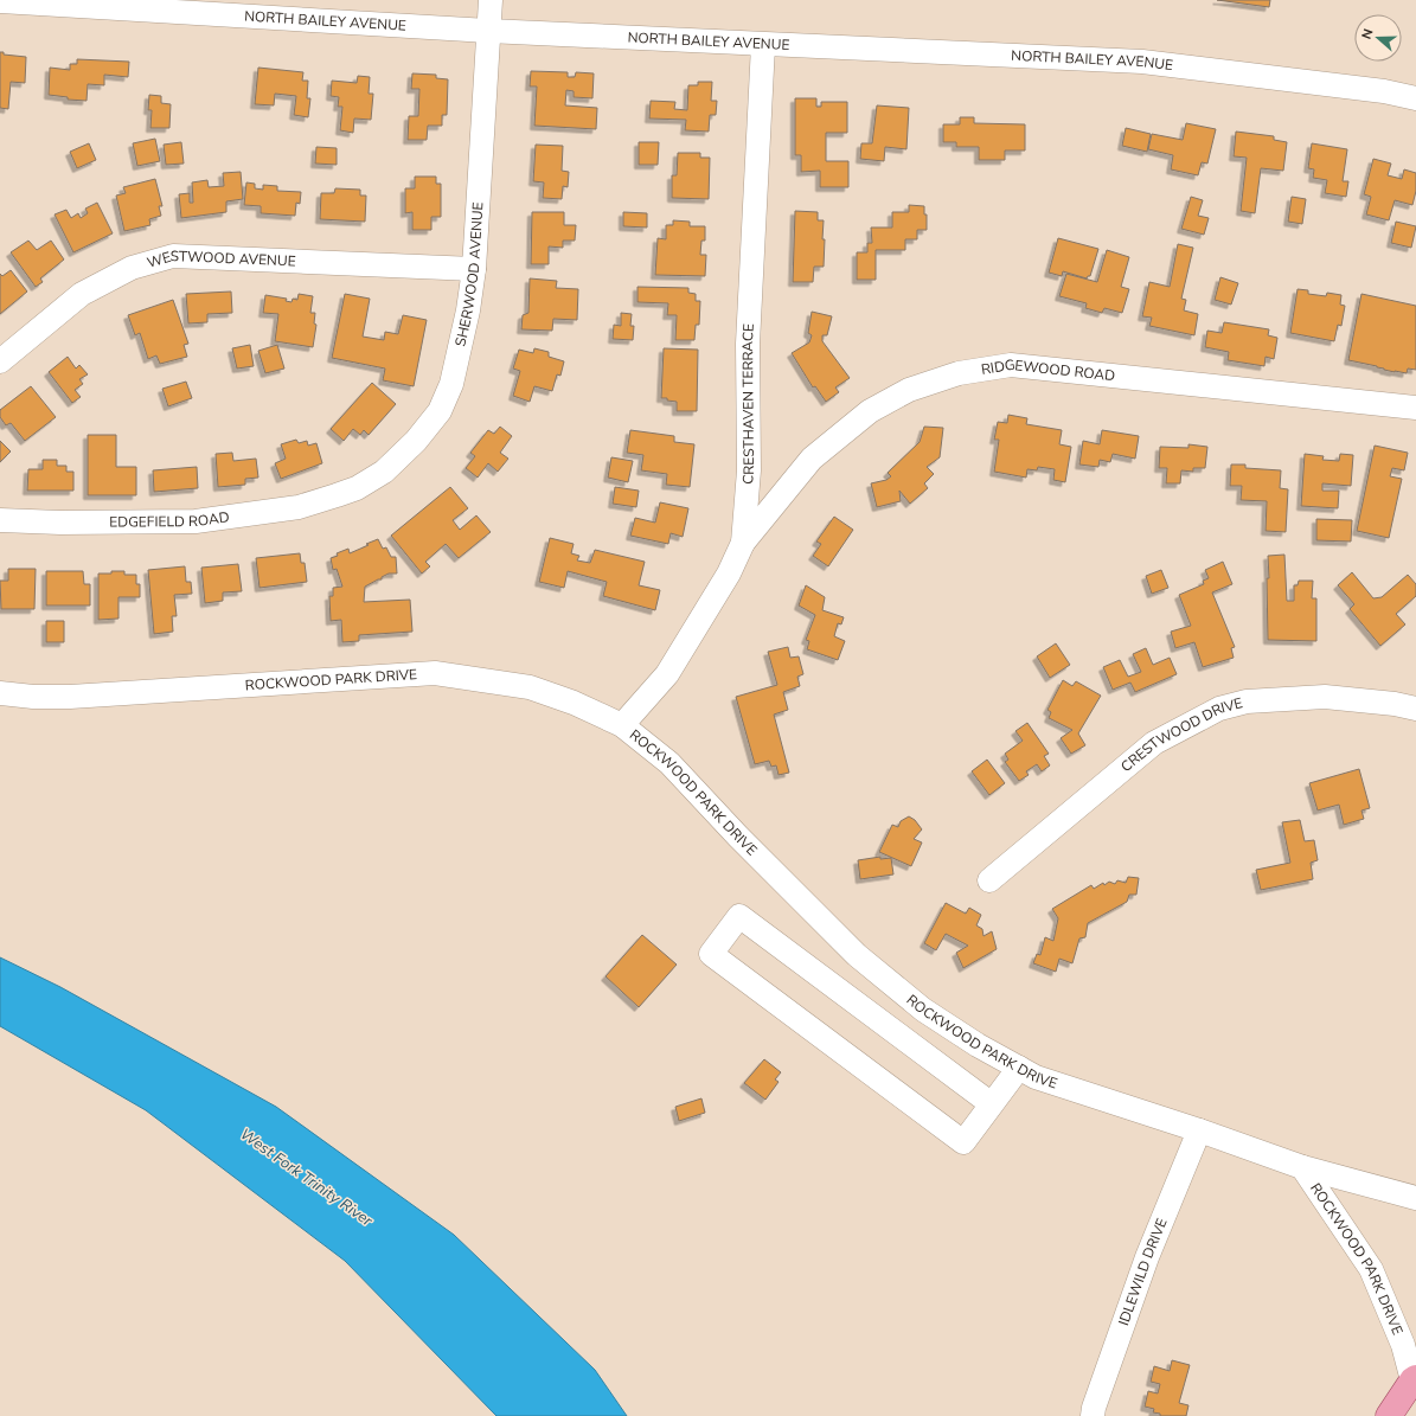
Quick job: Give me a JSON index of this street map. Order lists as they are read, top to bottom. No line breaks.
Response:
{"streets":{"street":["NORTH BAILEY AVENUE","WESTWOOD AVENUE","SHERWOOD AVENUE","RIDGEWOOD ROAD","CRESTHAVEN TERRACE","EDGEFIELD ROAD","ROCKWOOD PARK DRIVE","CRESTWOOD DRIVE","IDLEWILD DRIVE"]},"crossings":[["NORTH BAILEY AVENUE","SHERWOOD AVENUE"],["NORTH BAILEY AVENUE","CRESTHAVEN TERRACE"],["WESTWOOD AVENUE","SHERWOOD AVENUE"],["SHERWOOD AVENUE","EDGEFIELD ROAD"],["RIDGEWOOD ROAD","CRESTHAVEN TERRACE"],["CRESTHAVEN TERRACE","ROCKWOOD PARK DRIVE"],["ROCKWOOD PARK DRIVE","IDLEWILD DRIVE"]],"water":["West Fork Trinity River"],"north":"left"}
